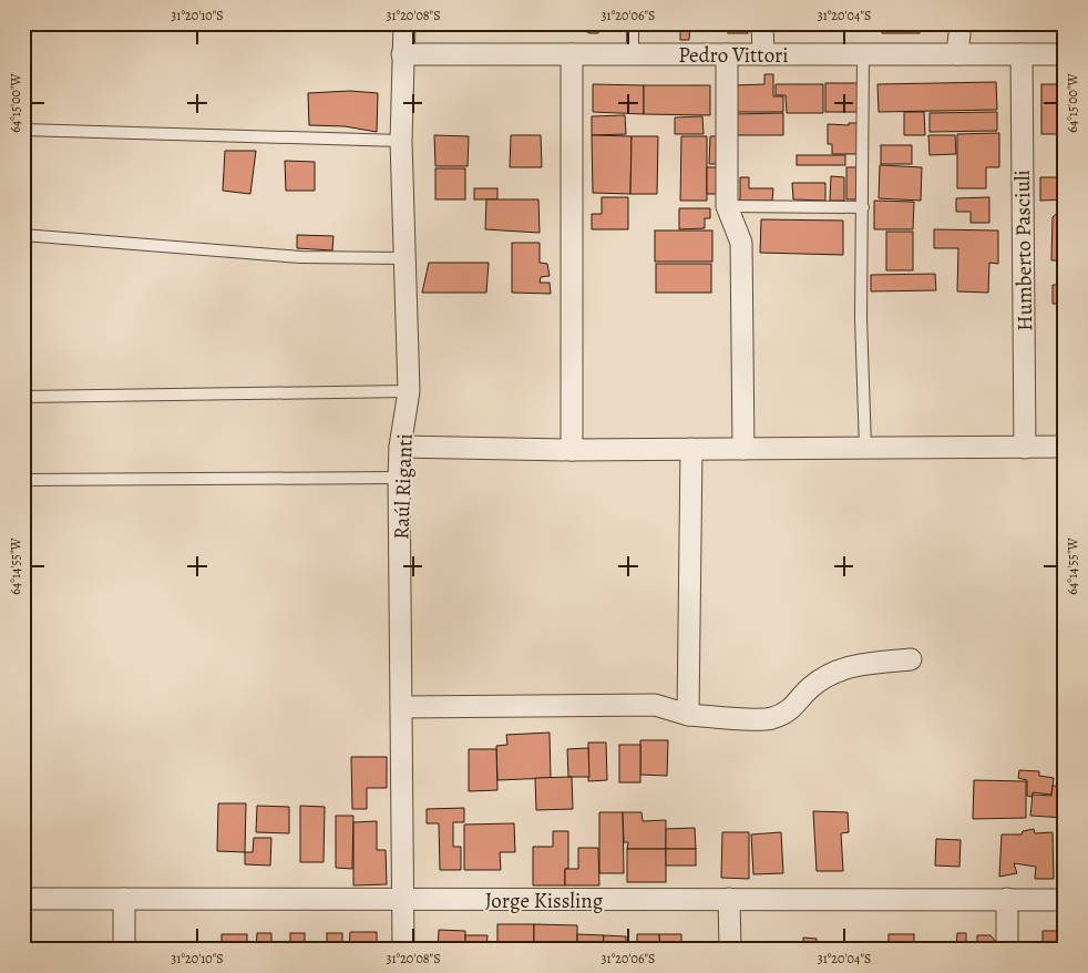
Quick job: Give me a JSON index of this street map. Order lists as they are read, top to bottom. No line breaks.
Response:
{"streets":{"street":["Pedro Vittori","Humberto Pasciuli","Raúl Riganti","Jorge Kissling"]},"crossings":[["Pedro Vittori","Humberto Pasciuli"],["Pedro Vittori","Raúl Riganti"],["Raúl Riganti","Jorge Kissling"]],"coordinates":["31°20'10\"S","31°20'08\"S","31°20'06\"S","31°20'04\"S","64°15'00\"W","64°14'55\"W"]}
